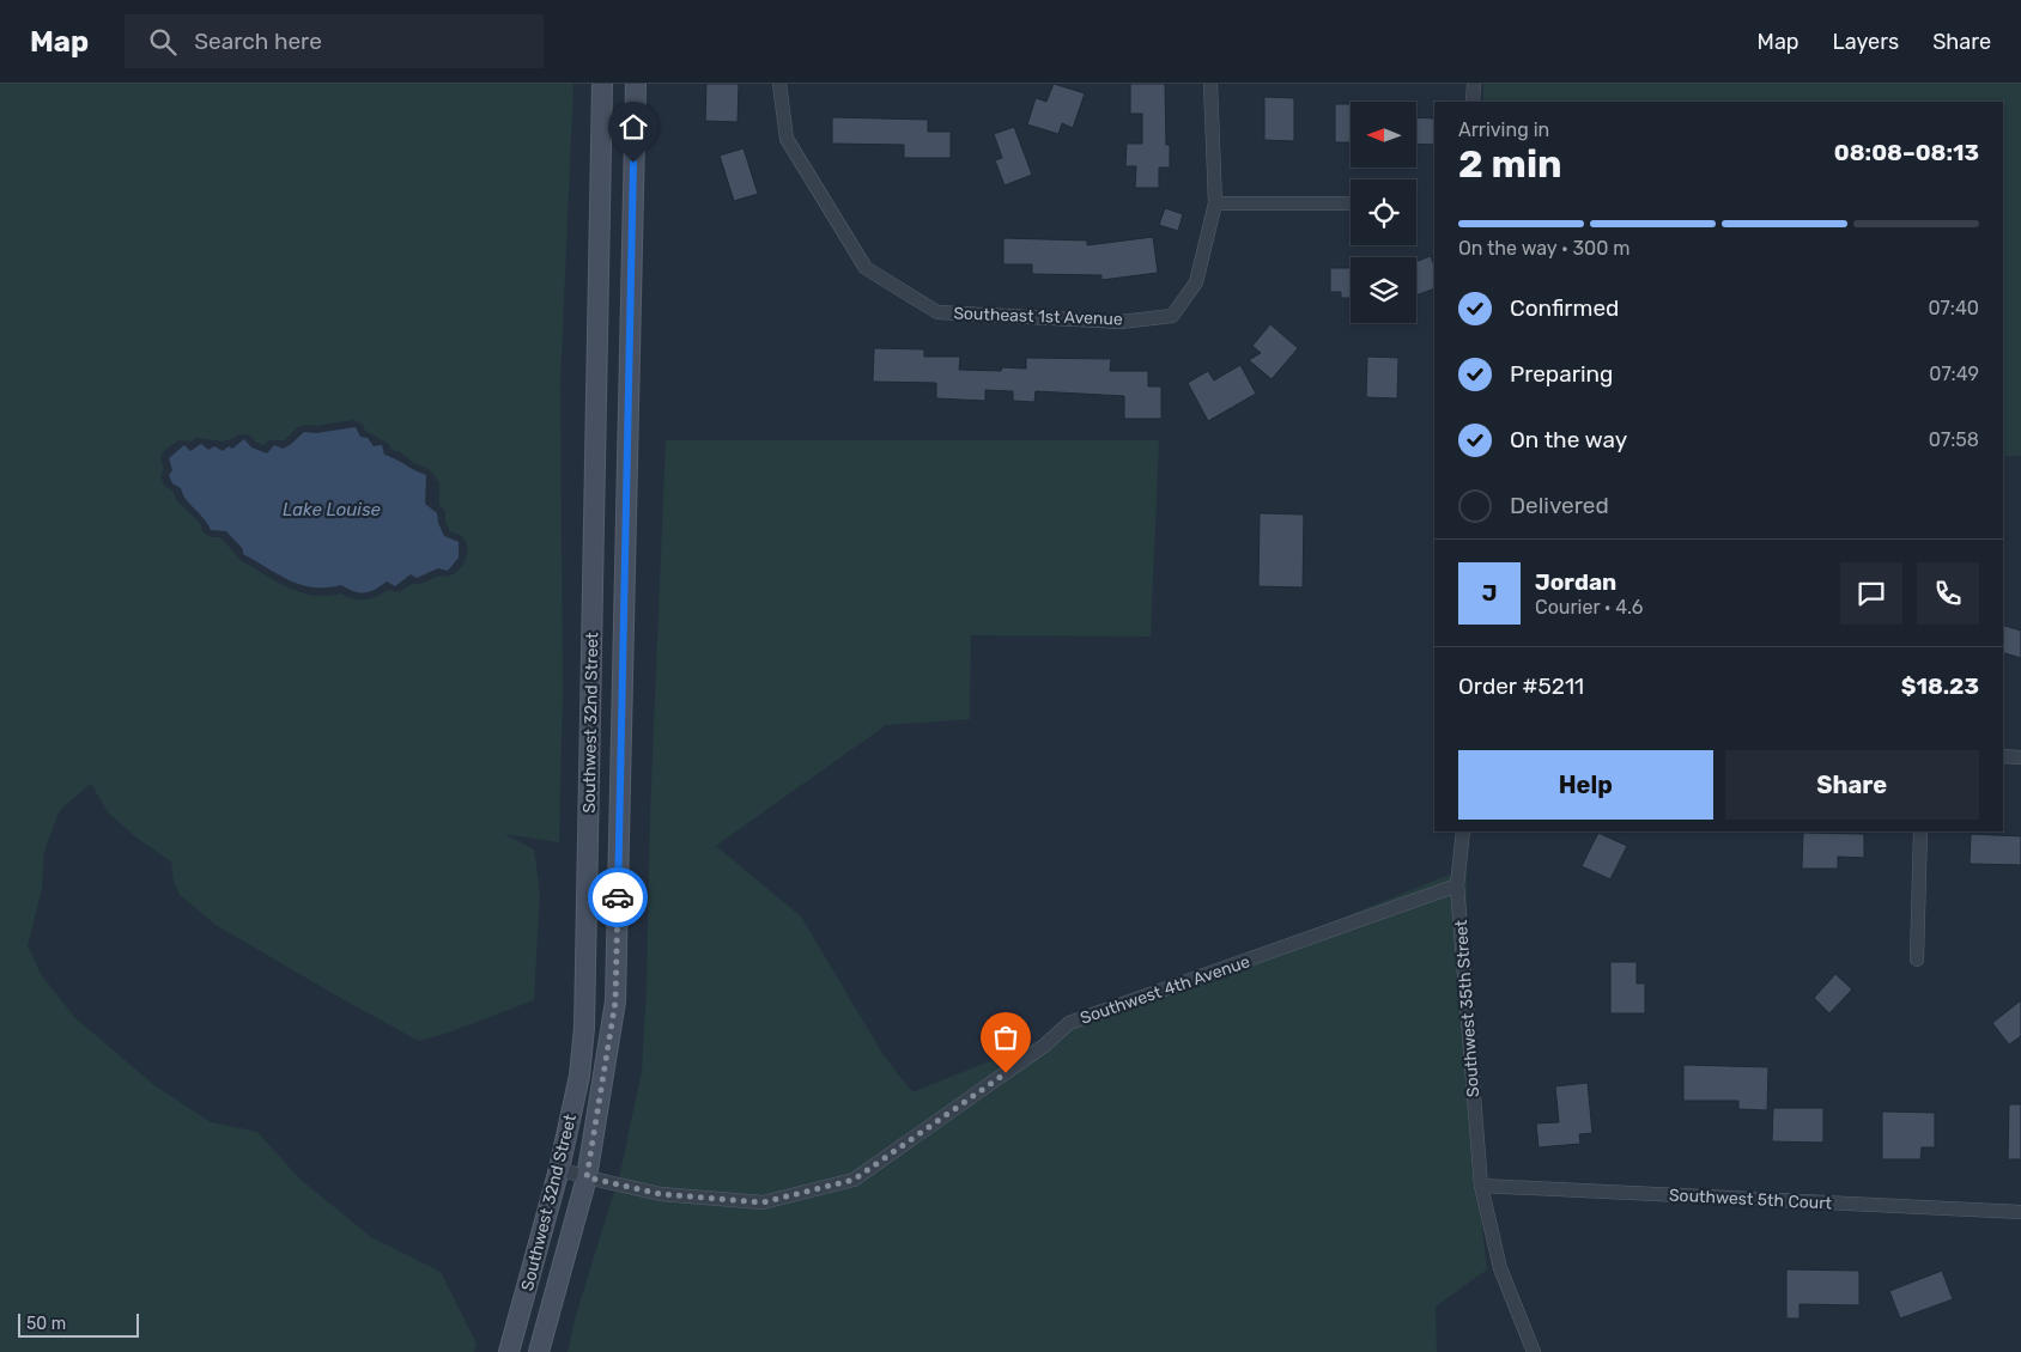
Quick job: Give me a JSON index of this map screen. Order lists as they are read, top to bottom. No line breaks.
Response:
{"streets":{"main road":["Southwest 32nd Street"],"street":["Southeast 1st Avenue","Southwest 4th Avenue","Southwest 35th Street","Southwest 5th Court"]},"crossings":[["Southwest 32nd Street","Southwest 4th Avenue"],["Southwest 4th Avenue","Southwest 35th Street"],["Southwest 35th Street","Southwest 5th Court"]],"water":["Lake Louise"],"scale_bar":"50 m","north":"left","page":{"header":"Map","search":"Search here","nav":["Map","Layers","Share"],"heading":["2 min","Arriving in","08:08–08:13"],"panel":["Jordan","Courier · 4.6","Order #5211","$18.23"],"bar":"On the way · 300 m","list":[["Confirmed","07:40"],["Preparing","07:49"],["On the way","07:58"],"Delivered"],"round":"J","buttons":["Help","Share"],"scale":"50 m"}}
